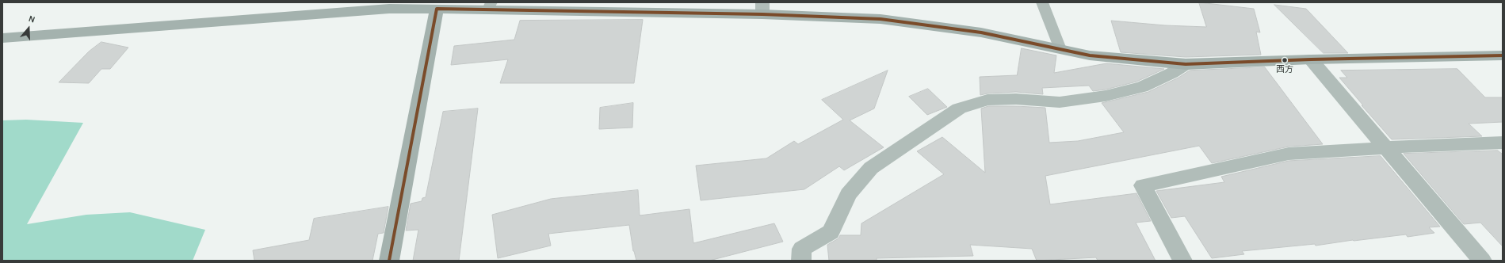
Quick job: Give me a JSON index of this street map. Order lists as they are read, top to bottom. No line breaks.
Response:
{"places":["西方"],"north":"top"}
